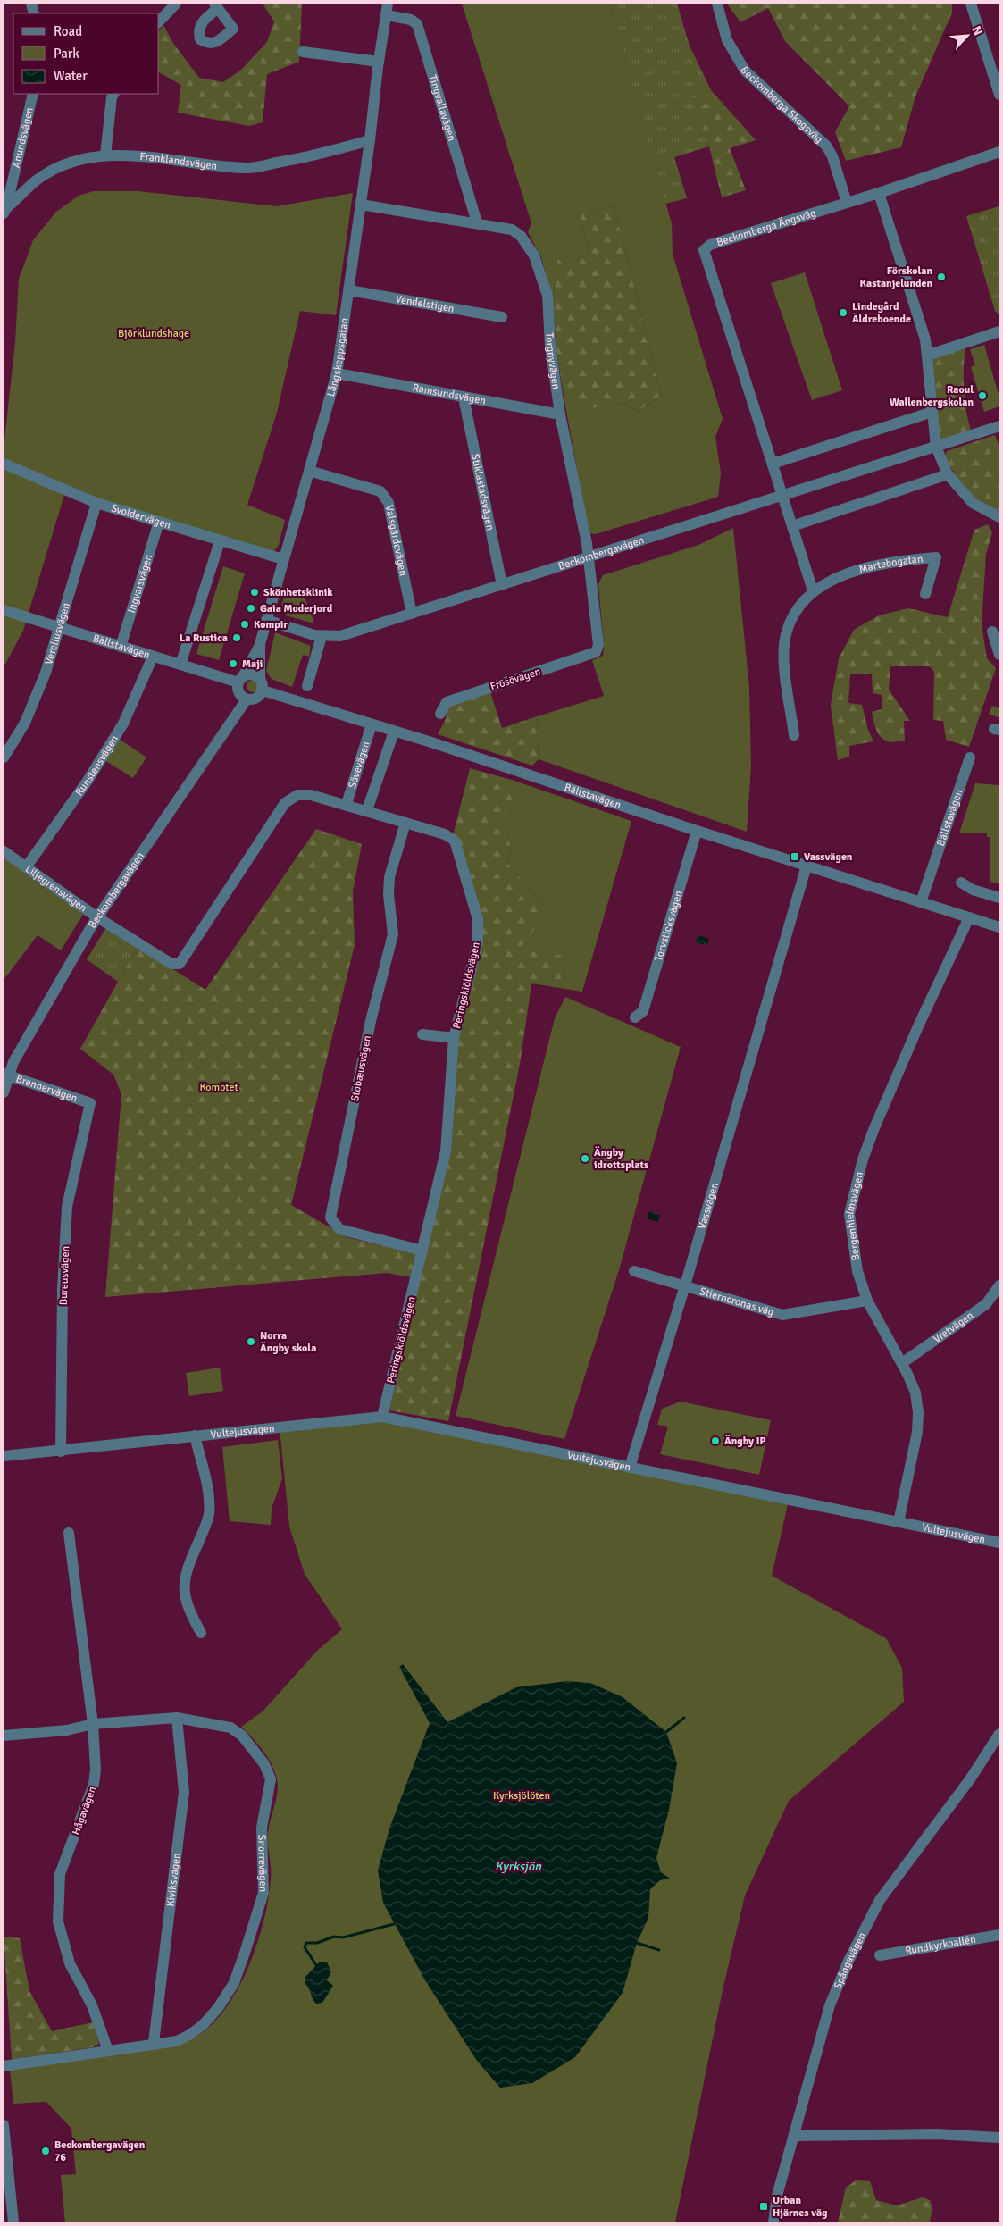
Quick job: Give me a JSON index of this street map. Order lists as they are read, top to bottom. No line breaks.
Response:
{"streets":{"street":["Beckomberga Skogsväg","Tingvallavägen","Anundsvägen","Franklandsvägen","Beckomberga Ängsväg","Vendelstigen","Långskeppsgatan","Torgnyvägen","Ramsundsvägen","Stiklastadsvägen","Svoldervägen","Valsgärdevägen","Beckombergavägen","Martebogatan","Ingvarsvägen","Vereliusvägen","Bällstavägen","Frösövägen","Sävevägen","Runstensvägen","Liljegrensvägen","Torvsticksvägen","Peringskiöldsvägen","Stobæusvägen","Brennervägen","Vassvägen","Bergenhielmsvägen","Bureusvägen","Stierncronas väg","Vretvägen","Vultejusvägen","Hågavägen","Snorrevägen","Kiviksvägen","Rundkyrkoallén","Spångavägen"]},"crossings":[["Beckomberga Skogsväg","Beckomberga Ängsväg"],["Tingvallavägen","Långskeppsgatan"],["Tingvallavägen","Torgnyvägen"],["Anundsvägen","Franklandsvägen"],["Franklandsvägen","Långskeppsgatan"],["Beckomberga Ängsväg","Beckombergavägen"],["Vendelstigen","Långskeppsgatan"],["Långskeppsgatan","Torgnyvägen"],["Långskeppsgatan","Ramsundsvägen"],["Långskeppsgatan","Svoldervägen"],["Långskeppsgatan","Valsgärdevägen"],["Långskeppsgatan","Beckombergavägen"],["Långskeppsgatan","Bällstavägen"],["Torgnyvägen","Ramsundsvägen"],["Torgnyvägen","Beckombergavägen"],["Torgnyvägen","Frösövägen"],["Ramsundsvägen","Stiklastadsvägen"],["Stiklastadsvägen","Beckombergavägen"],["Svoldervägen","Ingvarsvägen"],["Svoldervägen","Vereliusvägen"],["Valsgärdevägen","Beckombergavägen"],["Beckombergavägen","Bällstavägen"],["Beckombergavägen","Liljegrensvägen"],["Beckombergavägen","Brennervägen"],["Ingvarsvägen","Bällstavägen"],["Vereliusvägen","Bällstavägen"],["Bällstavägen","Sävevägen"],["Bällstavägen","Runstensvägen"],["Bällstavägen","Torvsticksvägen"],["Bällstavägen","Vassvägen"],["Bällstavägen","Bergenhielmsvägen"],["Sävevägen","Peringskiöldsvägen"],["Runstensvägen","Liljegrensvägen"],["Liljegrensvägen","Peringskiöldsvägen"],["Peringskiöldsvägen","Stobæusvägen"],["Peringskiöldsvägen","Vultejusvägen"],["Brennervägen","Bureusvägen"],["Vassvägen","Stierncronas väg"],["Vassvägen","Vultejusvägen"],["Bergenhielmsvägen","Stierncronas väg"],["Bergenhielmsvägen","Vretvägen"],["Bergenhielmsvägen","Vultejusvägen"],["Bureusvägen","Vultejusvägen"],["Hågavägen","Snorrevägen"],["Snorrevägen","Kiviksvägen"]],"water":["Kyrksjön"],"parks":["Björklundshage","Komötet","Kyrksjölöten"],"places":{"other":["Förskolan Kastanjelunden","Lindegård Äldreboende","Raoul Wallenbergskolan","Skönhetsklinik","Gaia Moderjord","Kompir","La Rustica","Maji","Ängby idrottsplats","Norra Ängby skola","Ängby IP","Beckombergavägen 76"],"transit":["Vassvägen","Urban Hjärnes väg"]},"legend":["Road","Park","Water"],"north":"top right"}
